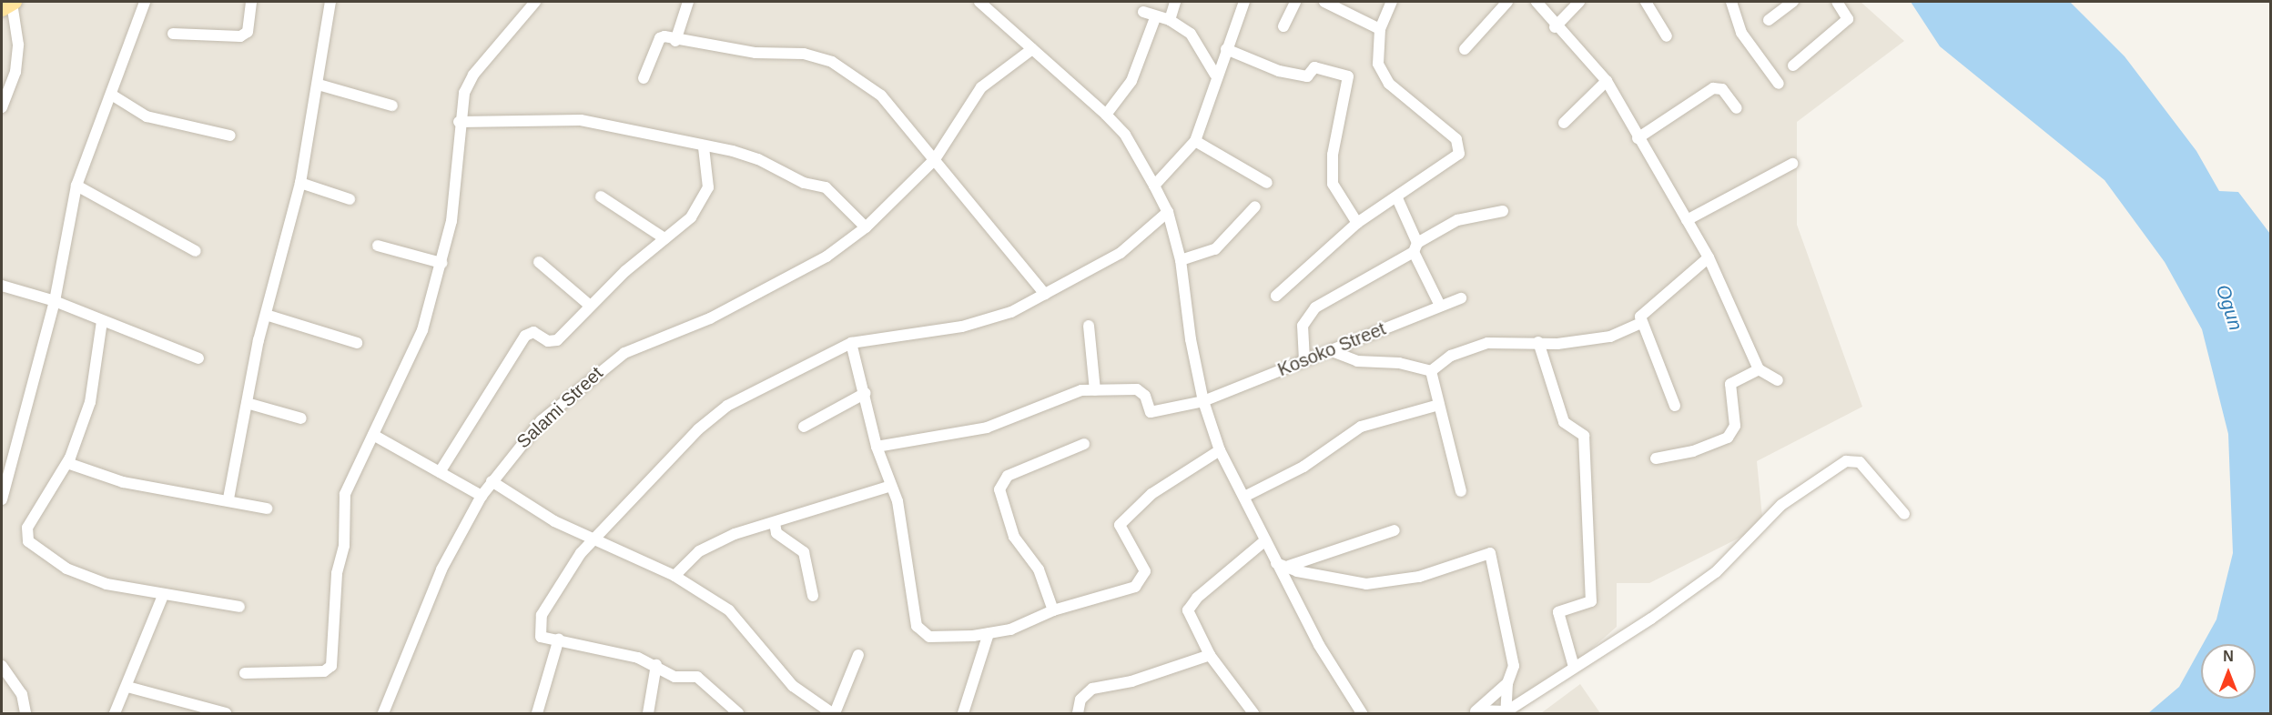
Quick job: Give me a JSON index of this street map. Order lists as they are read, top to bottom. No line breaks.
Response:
{"streets":{"street":["Kosoko Street","Salami Street"]},"water":["Ogun"],"north":"top"}
